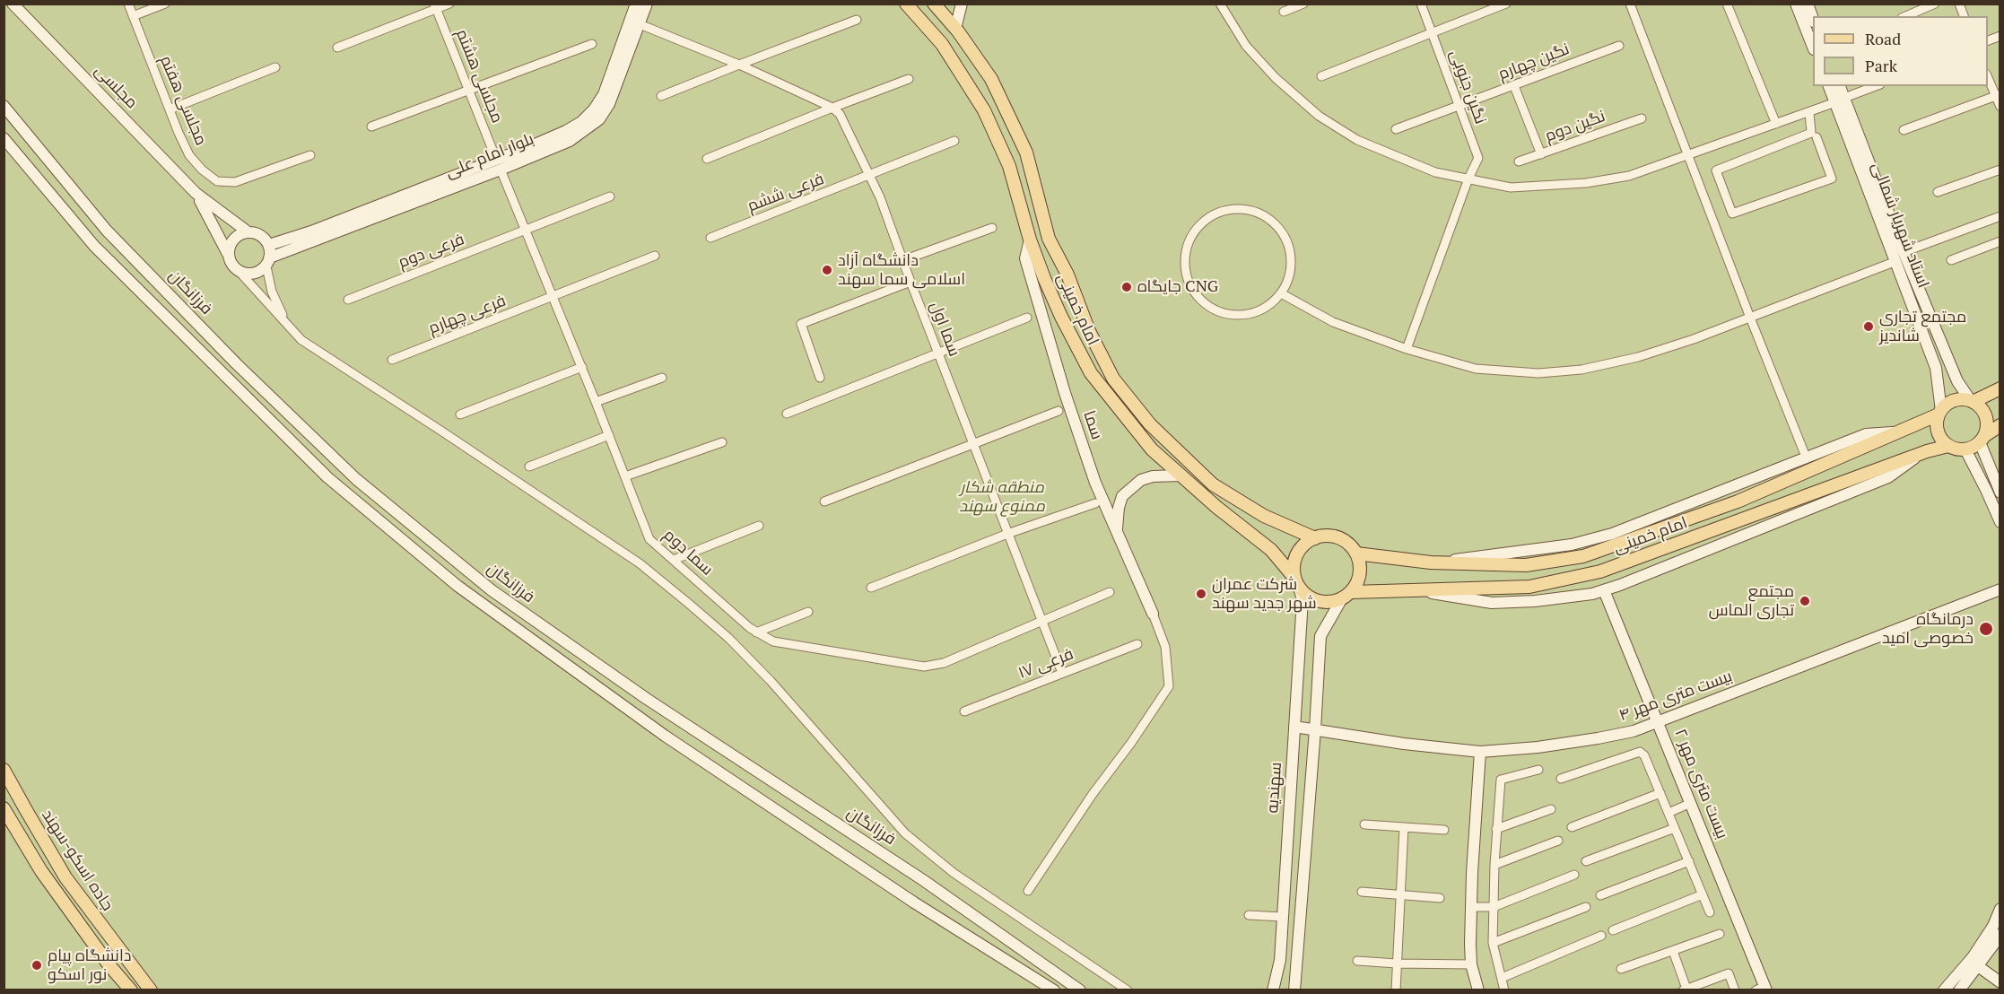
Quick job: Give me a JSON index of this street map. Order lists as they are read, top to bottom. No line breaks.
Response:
{"streets":{"main road":["مجلسی","بلوار امام علی","استاد شهریار شمالی","فرزانگان","امام خمینی","سما","بیست متری مهر ۴","بیست متری مهر ۲","سهندیه","جاده اسکو-سهند"],"street":["نگین چهارم","مجلسی هشتم","نگین جنوبی","مجلسی هفتم","نگین دوم","فرعی ششم","فرعی دوم","فرعی چهارم","سما اول","سما دوم","فرعی ۱۷"]},"crossings":[["نگین چهارم","نگین جنوبی"],["مجلسی هشتم","بلوار امام علی"],["مجلسی هشتم","سما دوم"],["مجلسی","بلوار امام علی"],["بلوار امام علی","سما دوم"],["فرعی ششم","سما اول"],["استاد شهریار شمالی","امام خمینی"],["فرعی دوم","سما دوم"],["امام خمینی","سما"],["امام خمینی","سهندیه"],["فرعی چهارم","سما دوم"],["سما اول","سما دوم"],["سما اول","فرعی ۱۷"],["بیست متری مهر ۴","بیست متری مهر ۲"],["بیست متری مهر ۴","سهندیه"]],"parks":["منطقه شکار ممنوع سهند"],"places":["دانشگاه آزاد اسلامی سما سهند","جایگاه CNG","مجتمع تجاری شاندیز","شرکت عمران شهر جدید سهند","مجتمع تجاری الماس","درمانگاه خصوصی امید","دانشگاه پیام نور اسکو"],"legend":["Road","Park"]}
